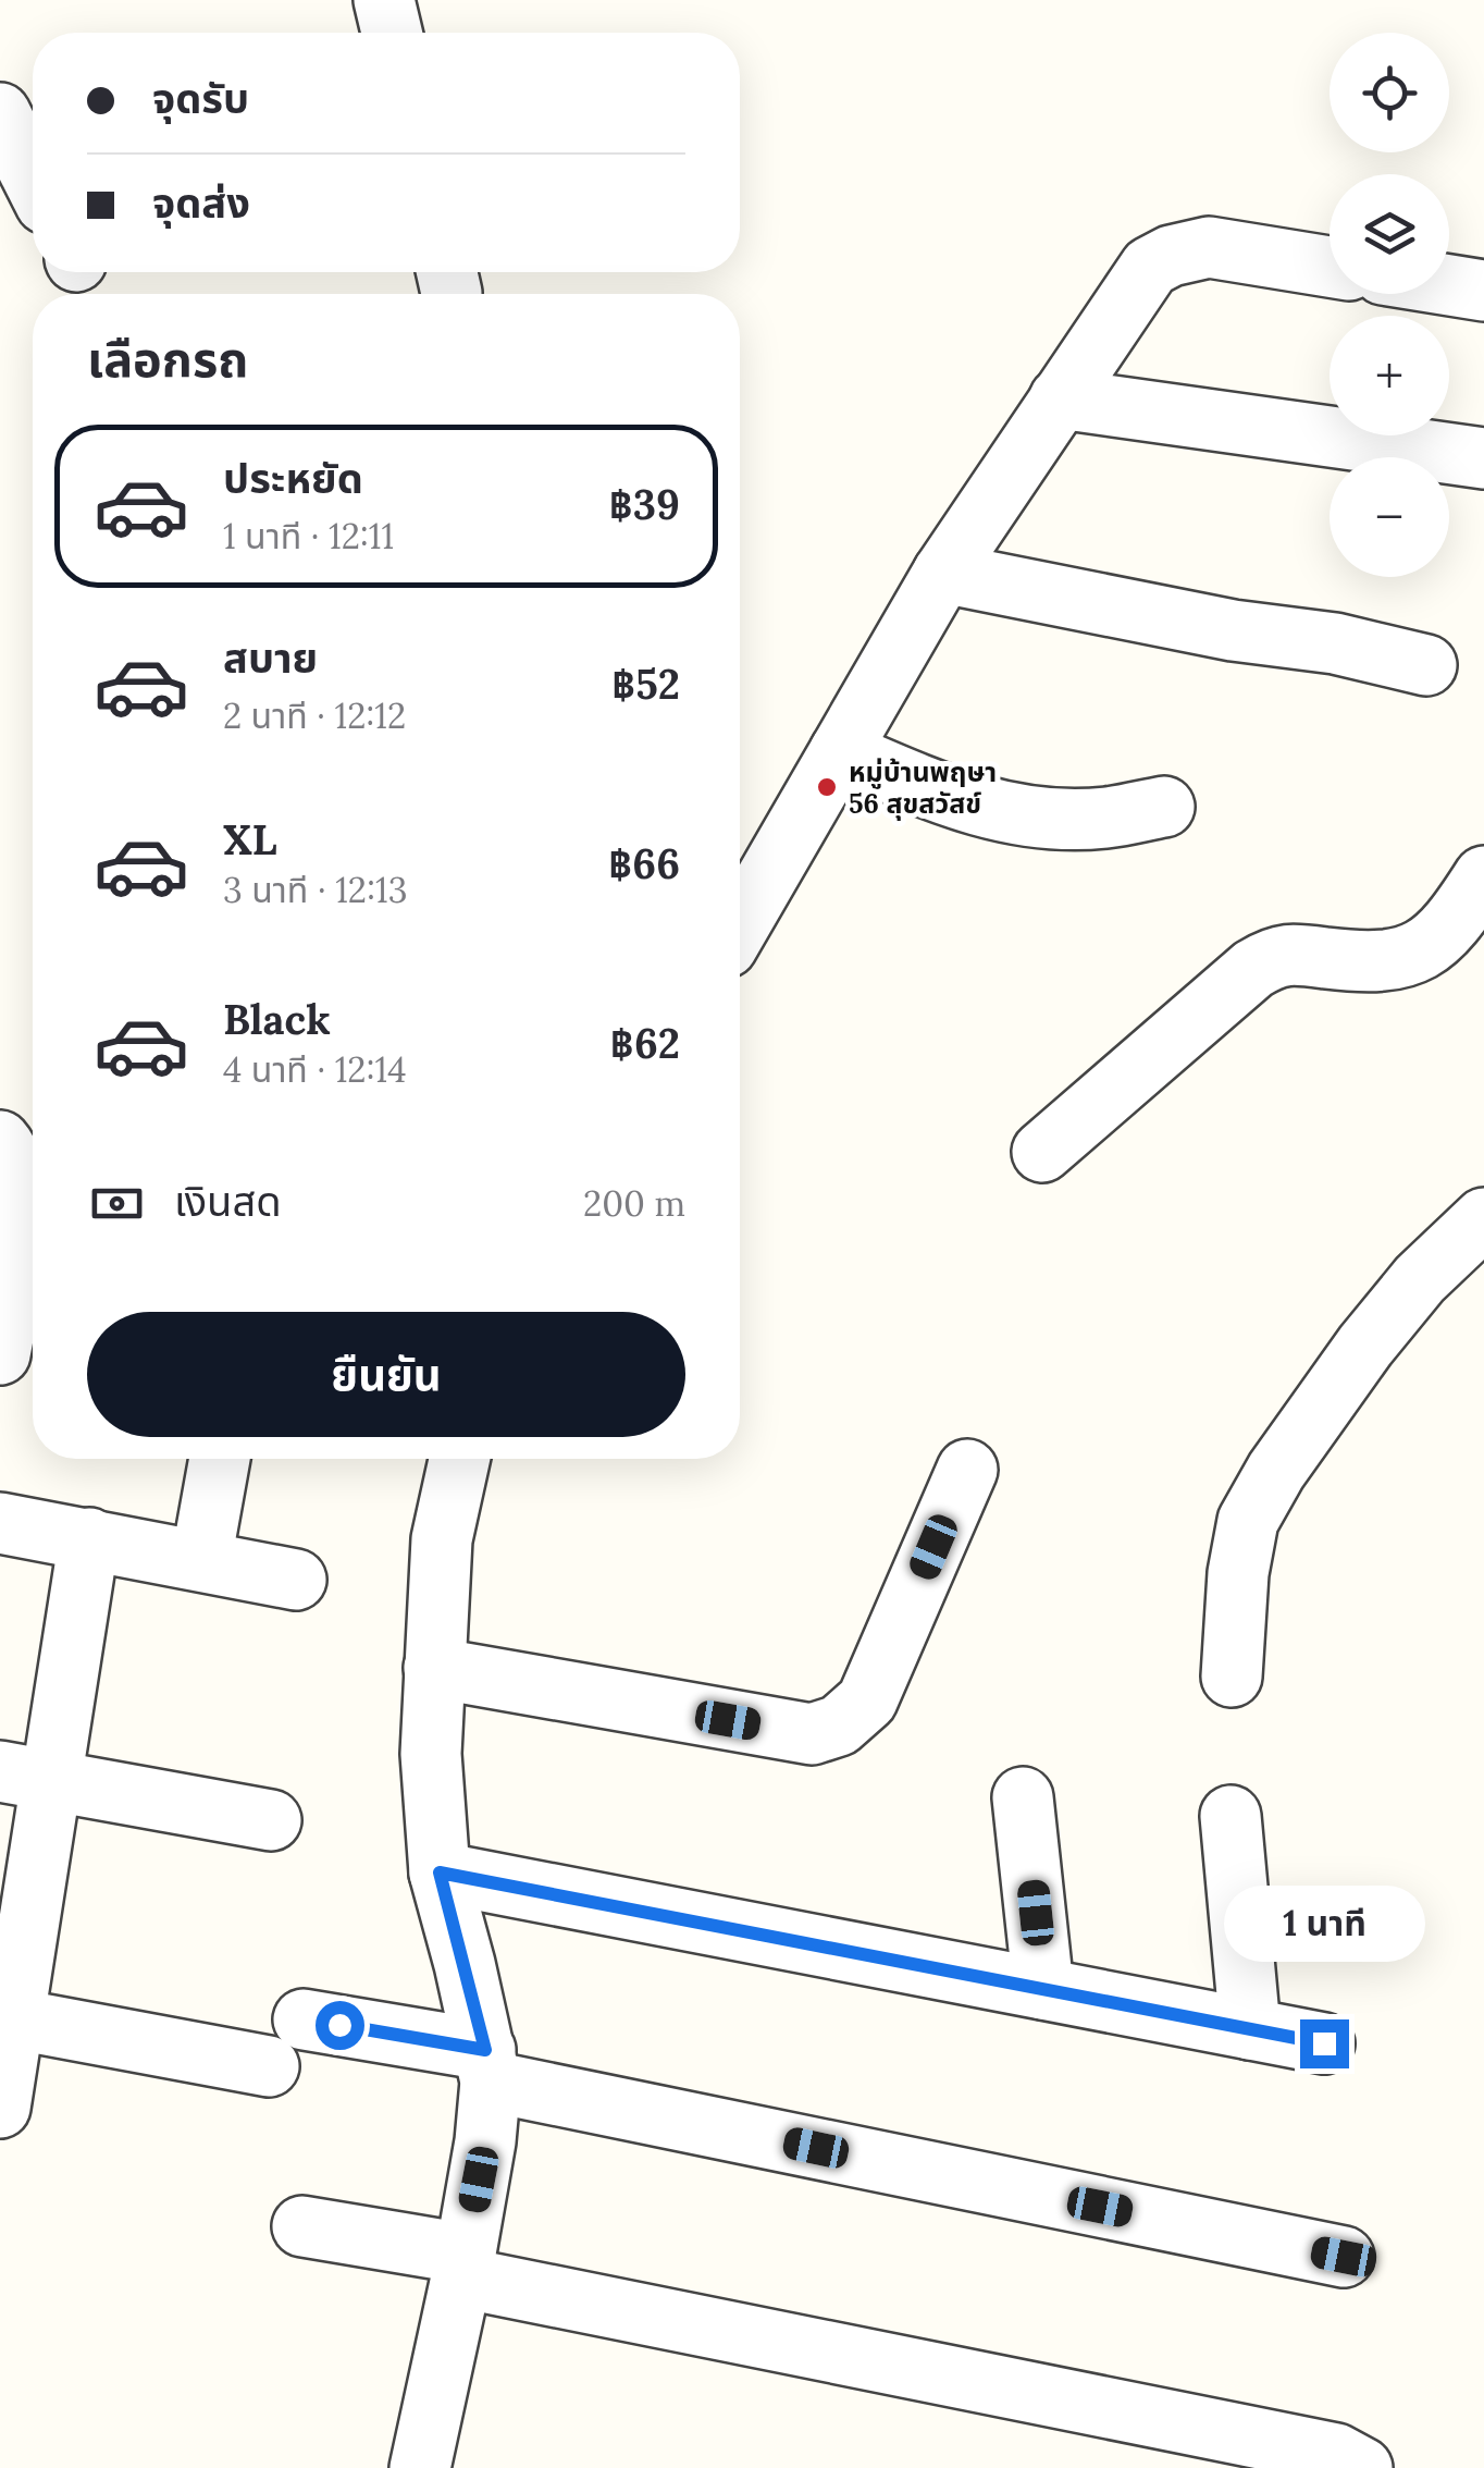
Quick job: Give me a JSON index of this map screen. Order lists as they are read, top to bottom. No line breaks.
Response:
{"places":["หมู่บ้านพฤษา 56 สุขสวัสข์"],"page":{"map_buttons":["+","−"],"banner":["จุดรับ","จุดส่ง"],"heading":"เลือกรถ","list":[{"name":"ประหยัด","note":"1 นาที · 12:11","value":"฿39"},{"name":"สบาย","note":"2 นาที · 12:12","value":"฿52"},{"name":"XL","note":"3 นาที · 12:13","value":"฿66"},{"name":"Black","note":"4 นาที · 12:14","value":"฿62"}],"pay":["เงินสด","200 m"],"buttons":"ยืนยัน","bubble":"1 นาที"}}
